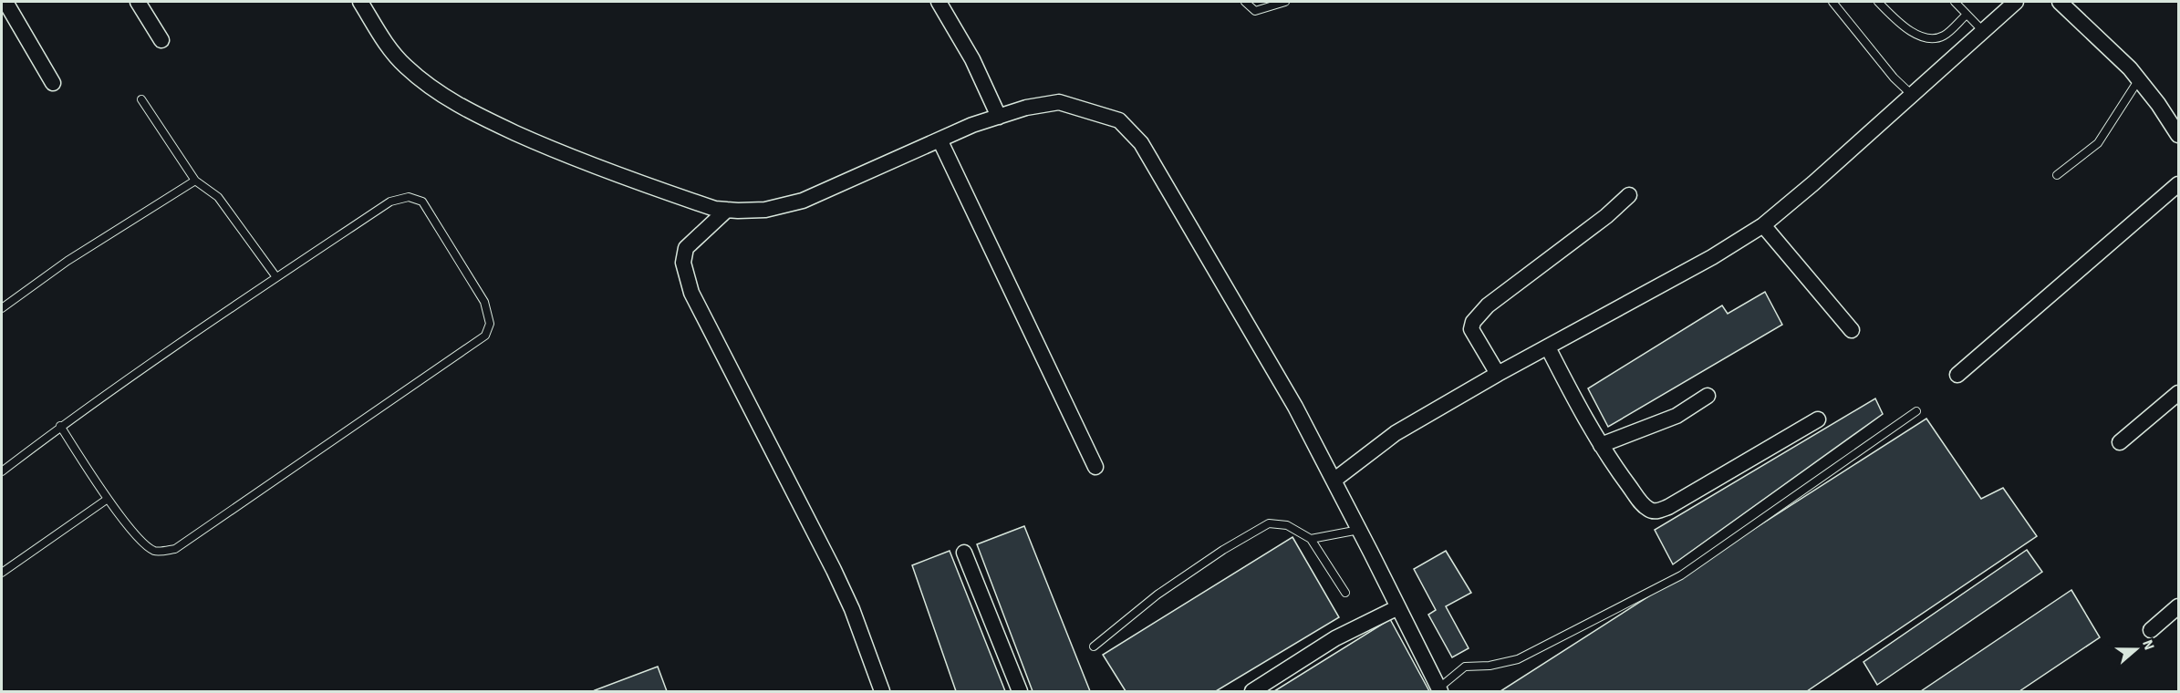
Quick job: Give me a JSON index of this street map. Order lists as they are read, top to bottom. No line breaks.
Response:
{"north":"right"}
